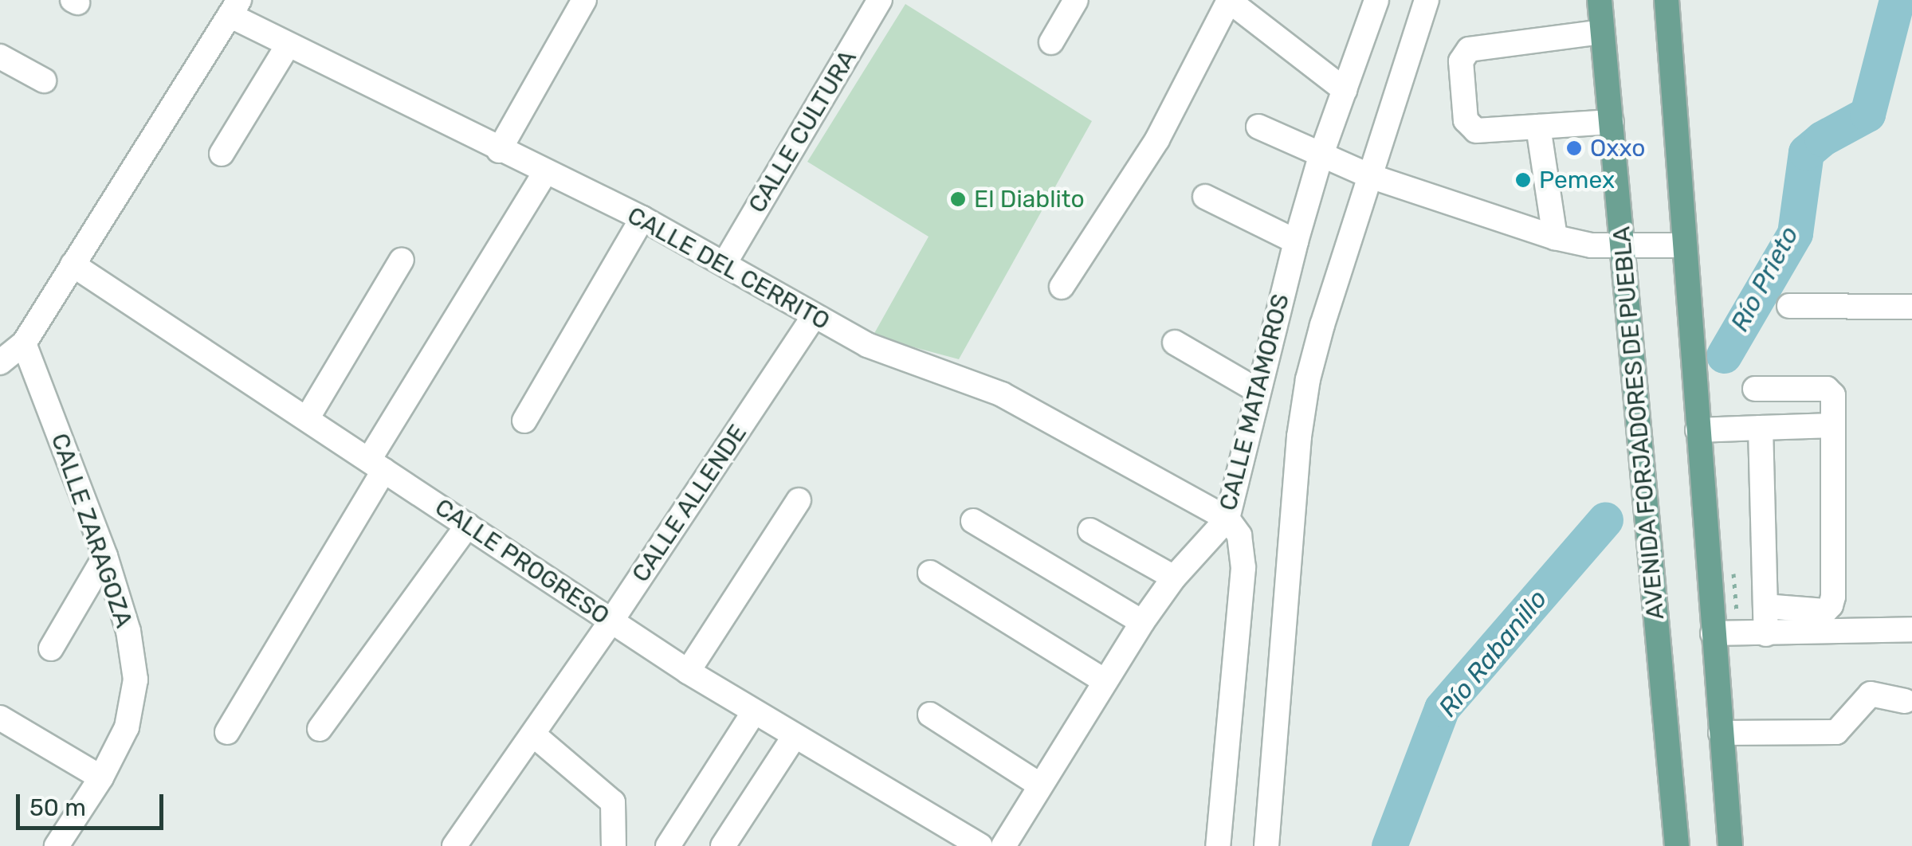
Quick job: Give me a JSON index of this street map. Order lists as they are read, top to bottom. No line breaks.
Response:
{"streets":{"main road":["AVENIDA FORJADORES DE PUEBLA"],"street":["CALLE CULTURA","CALLE DEL CERRITO","CALLE MATAMOROS","CALLE ALLENDE","CALLE ZARAGOZA","CALLE PROGRESO"]},"crossings":[["CALLE CULTURA","CALLE DEL CERRITO"],["CALLE DEL CERRITO","CALLE MATAMOROS"],["CALLE DEL CERRITO","CALLE ALLENDE"],["CALLE ALLENDE","CALLE PROGRESO"]],"water":["Río Prieto","Río Rabanillo"],"places":["Oxxo","Pemex","El Diablito"],"scale_bar":"50 m"}
